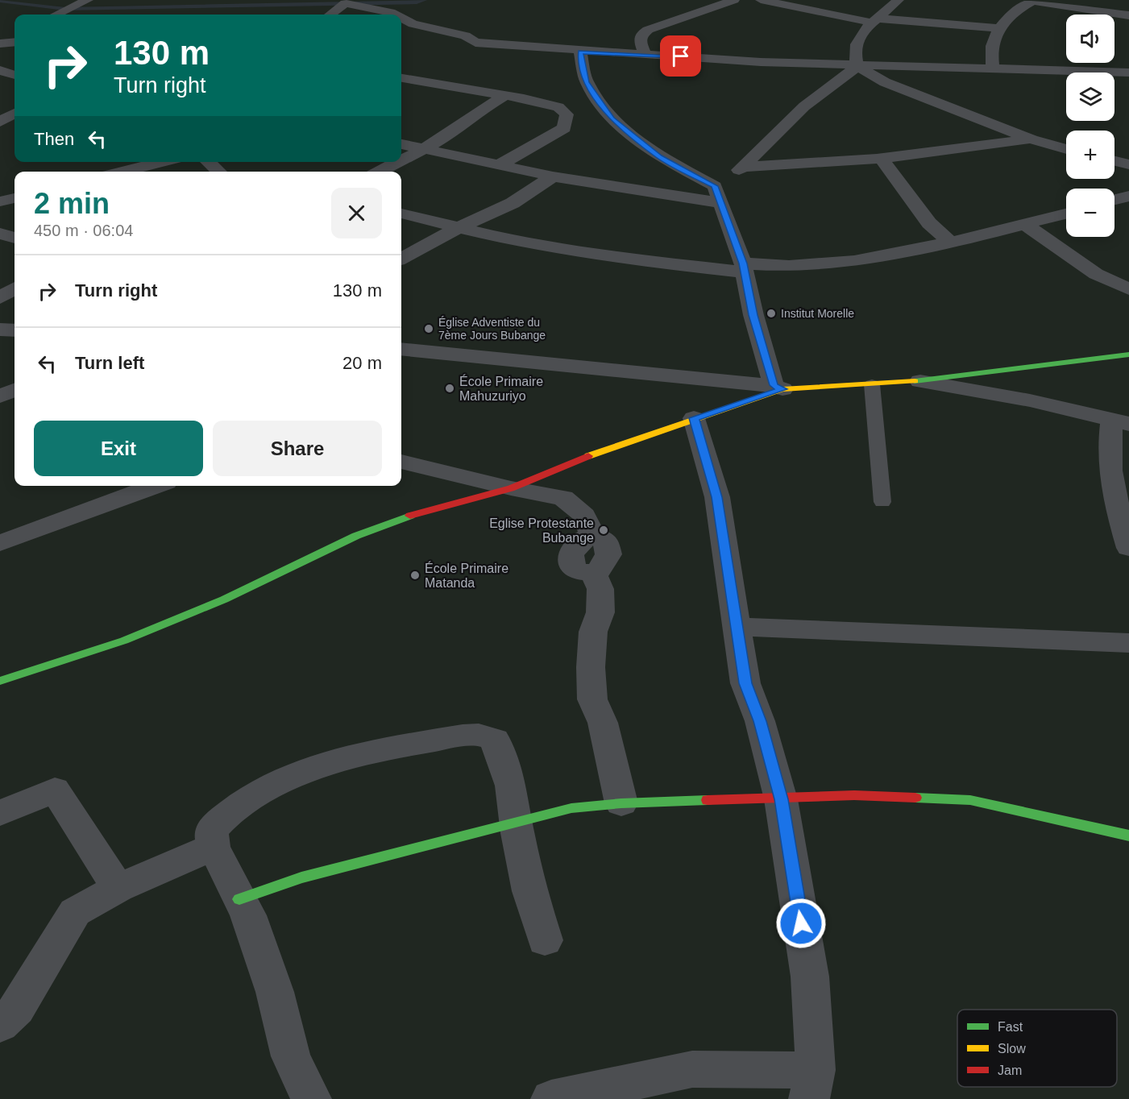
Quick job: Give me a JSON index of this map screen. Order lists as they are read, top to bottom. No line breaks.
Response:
{"places":["Institut Morelle","Église Adventiste du 7ème Jours Bubange","École Primaire Mahuzuriyo","Eglise Protestante Bubange","École Primaire Matanda"],"legend":["Fast","Slow","Jam"],"page":{"map_buttons":["+","−"],"turn":["130 m","Turn right"],"then":"Then","heading":["2 min","450 m · 06:04"],"list":[{"name":"Turn right","value":"130 m"},{"name":"Turn left","value":"20 m"}],"buttons":["Exit","Share"]}}
